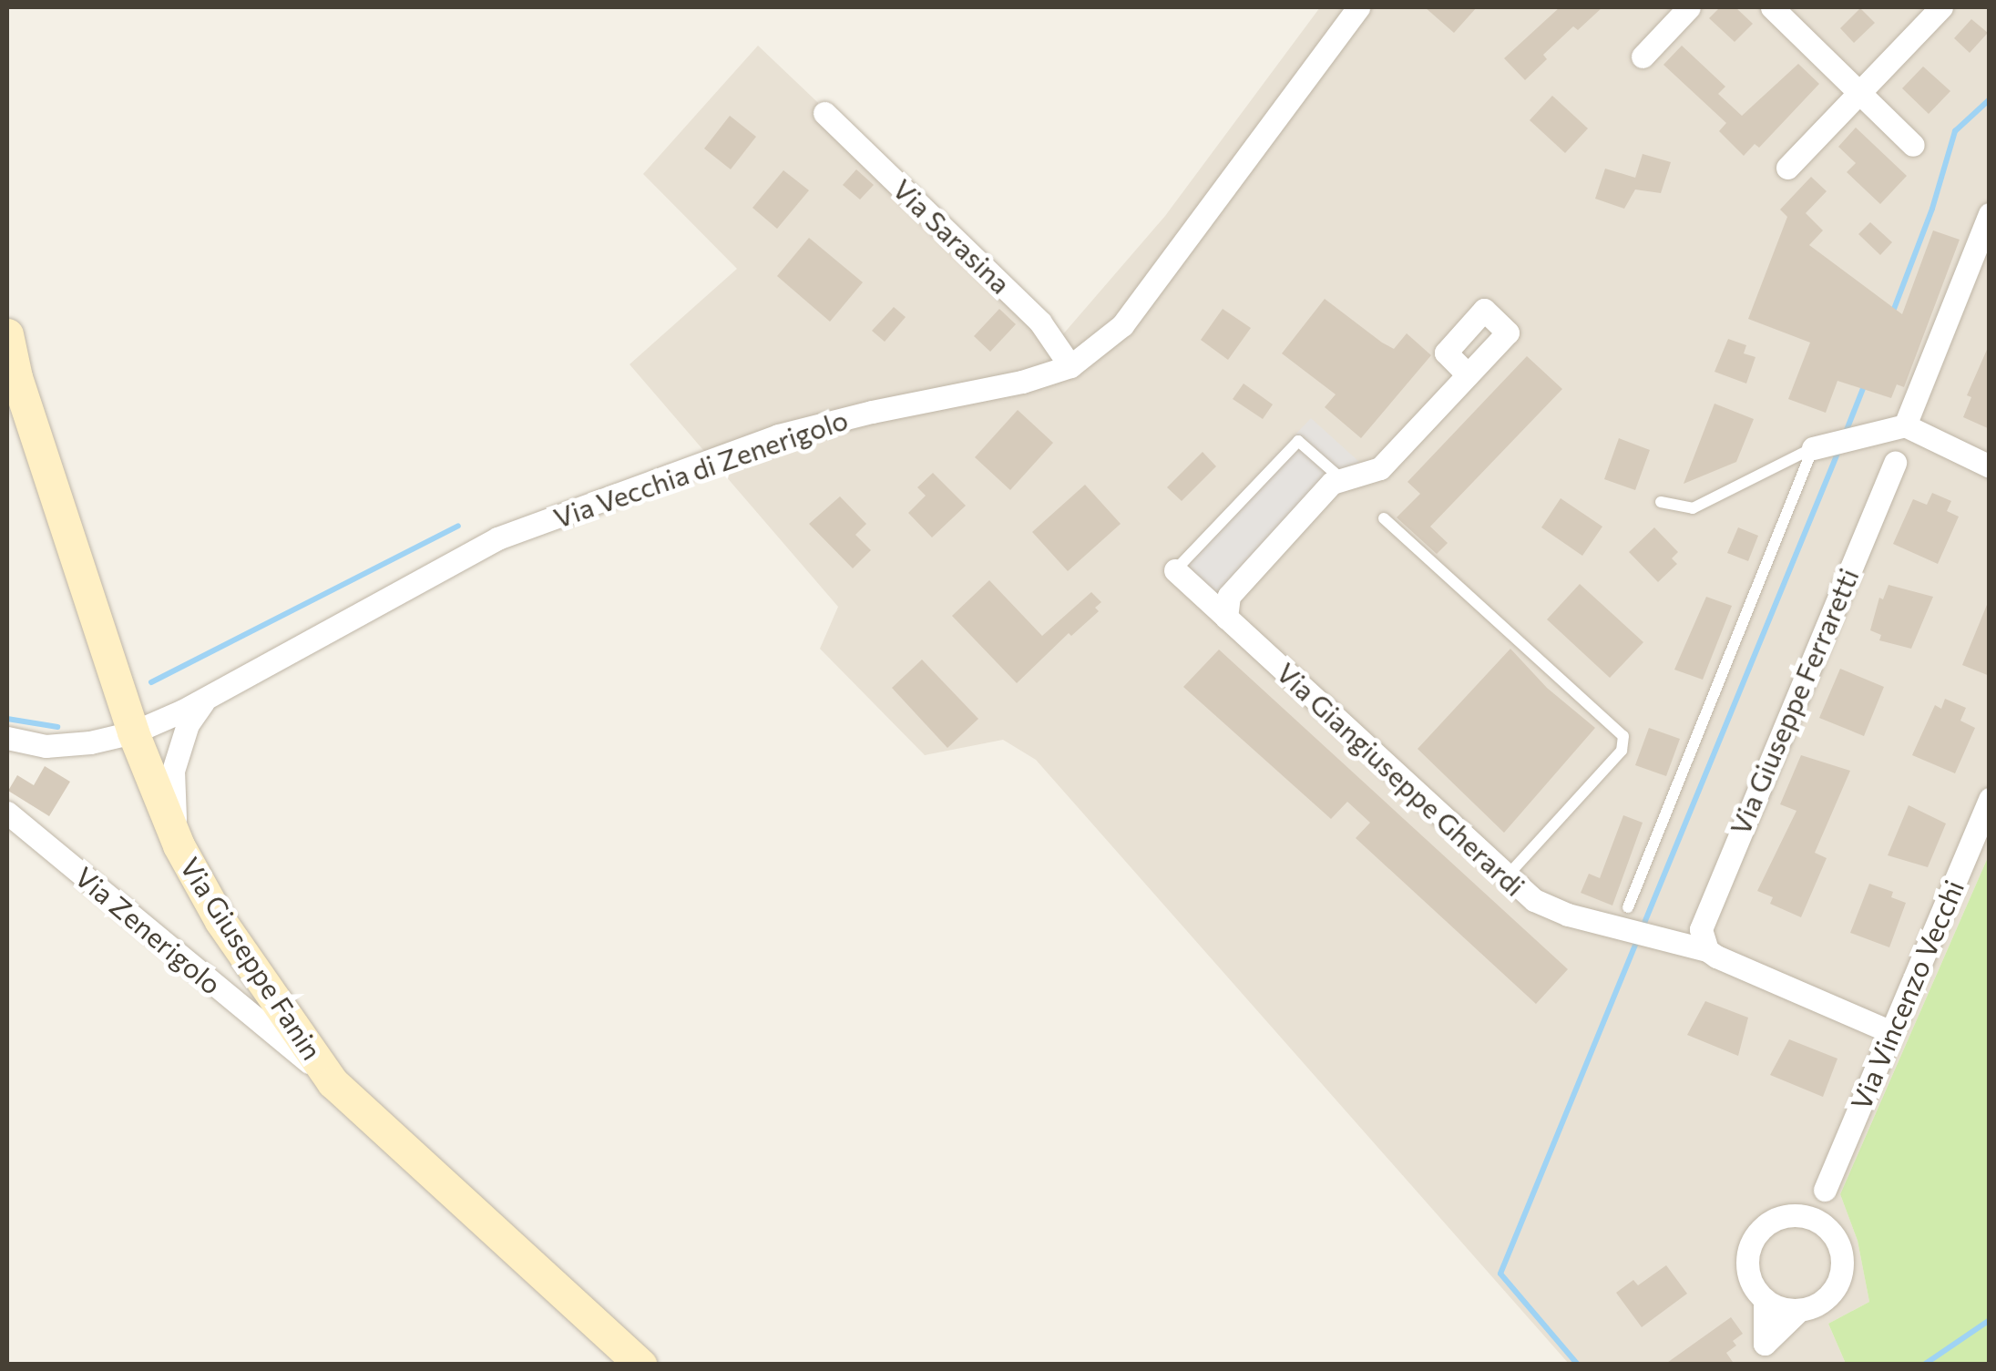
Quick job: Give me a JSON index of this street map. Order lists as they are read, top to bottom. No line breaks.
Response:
{"streets":{"main road":["Via Giuseppe Fanin"],"street":["Via Sarasina","Via Vecchia di Zenerigolo","Via Giuseppe Ferraretti","Via Giangiuseppe Gherardi","Via Zenerigolo","Via Vincenzo Vecchi"]},"crossings":[["Via Sarasina","Via Vecchia di Zenerigolo"],["Via Vecchia di Zenerigolo","Via Giuseppe Fanin"],["Via Giuseppe Ferraretti","Via Giangiuseppe Gherardi"],["Via Giangiuseppe Gherardi","Via Vincenzo Vecchi"],["Via Zenerigolo","Via Giuseppe Fanin"]]}
